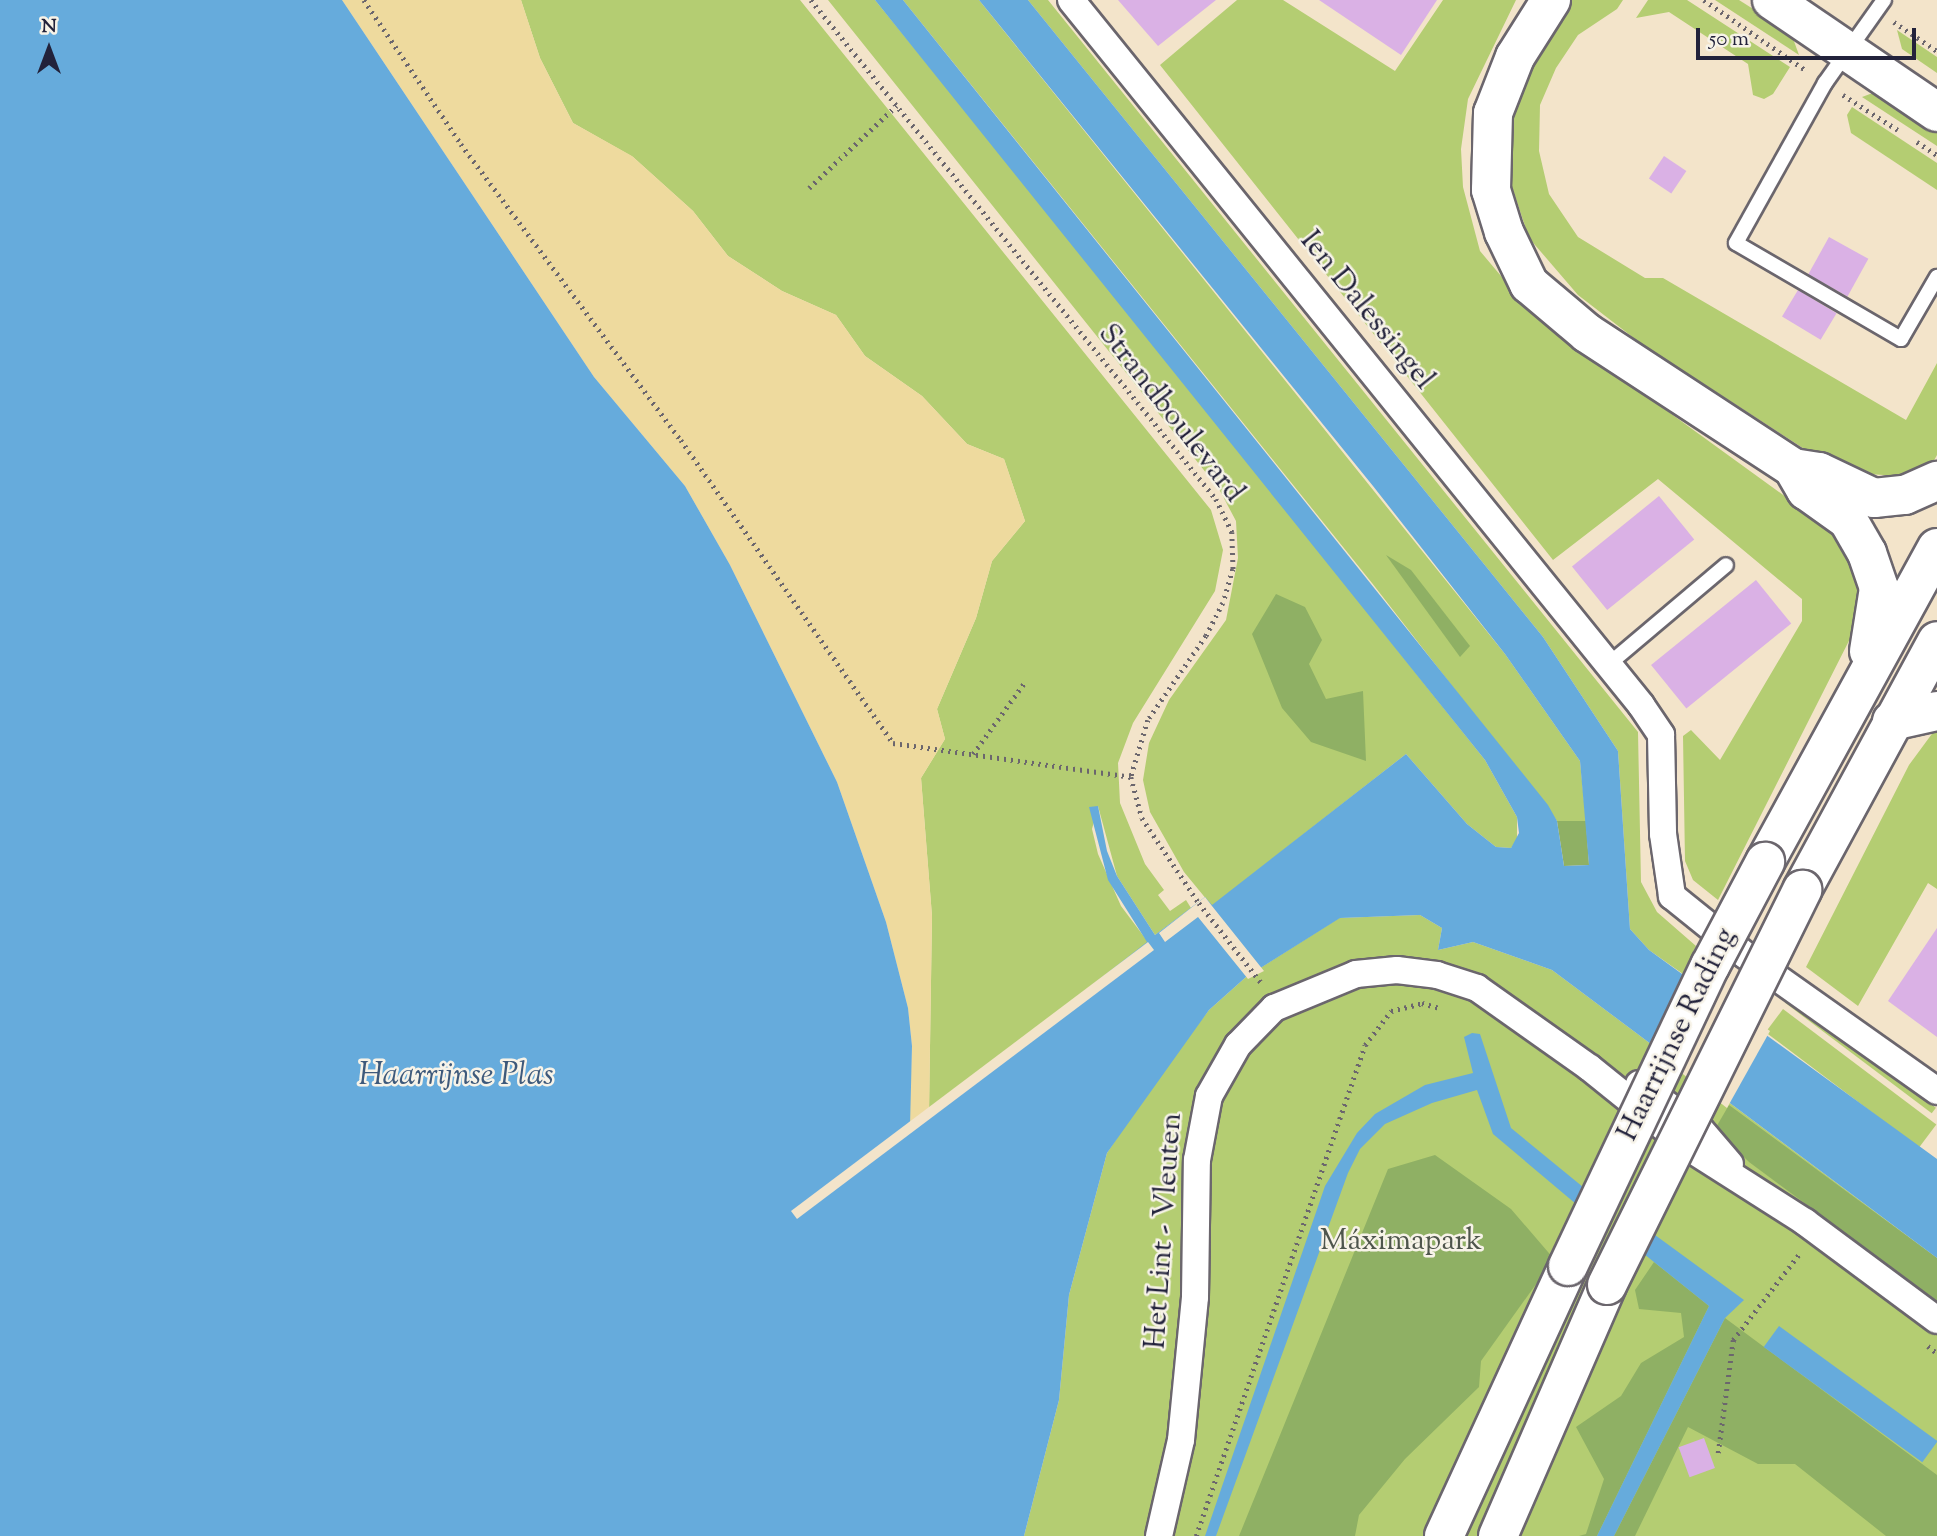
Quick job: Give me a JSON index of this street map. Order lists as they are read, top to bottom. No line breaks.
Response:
{"streets":{"main road":["Haarrijnse Rading"],"street":["Ien Dalessingel","Het Lint - Vleuten"],"path":["Strandboulevard"]},"water":["Haarrijnse Plas"],"parks":["Máximapark"],"scale_bar":"50 m","north":"top"}
